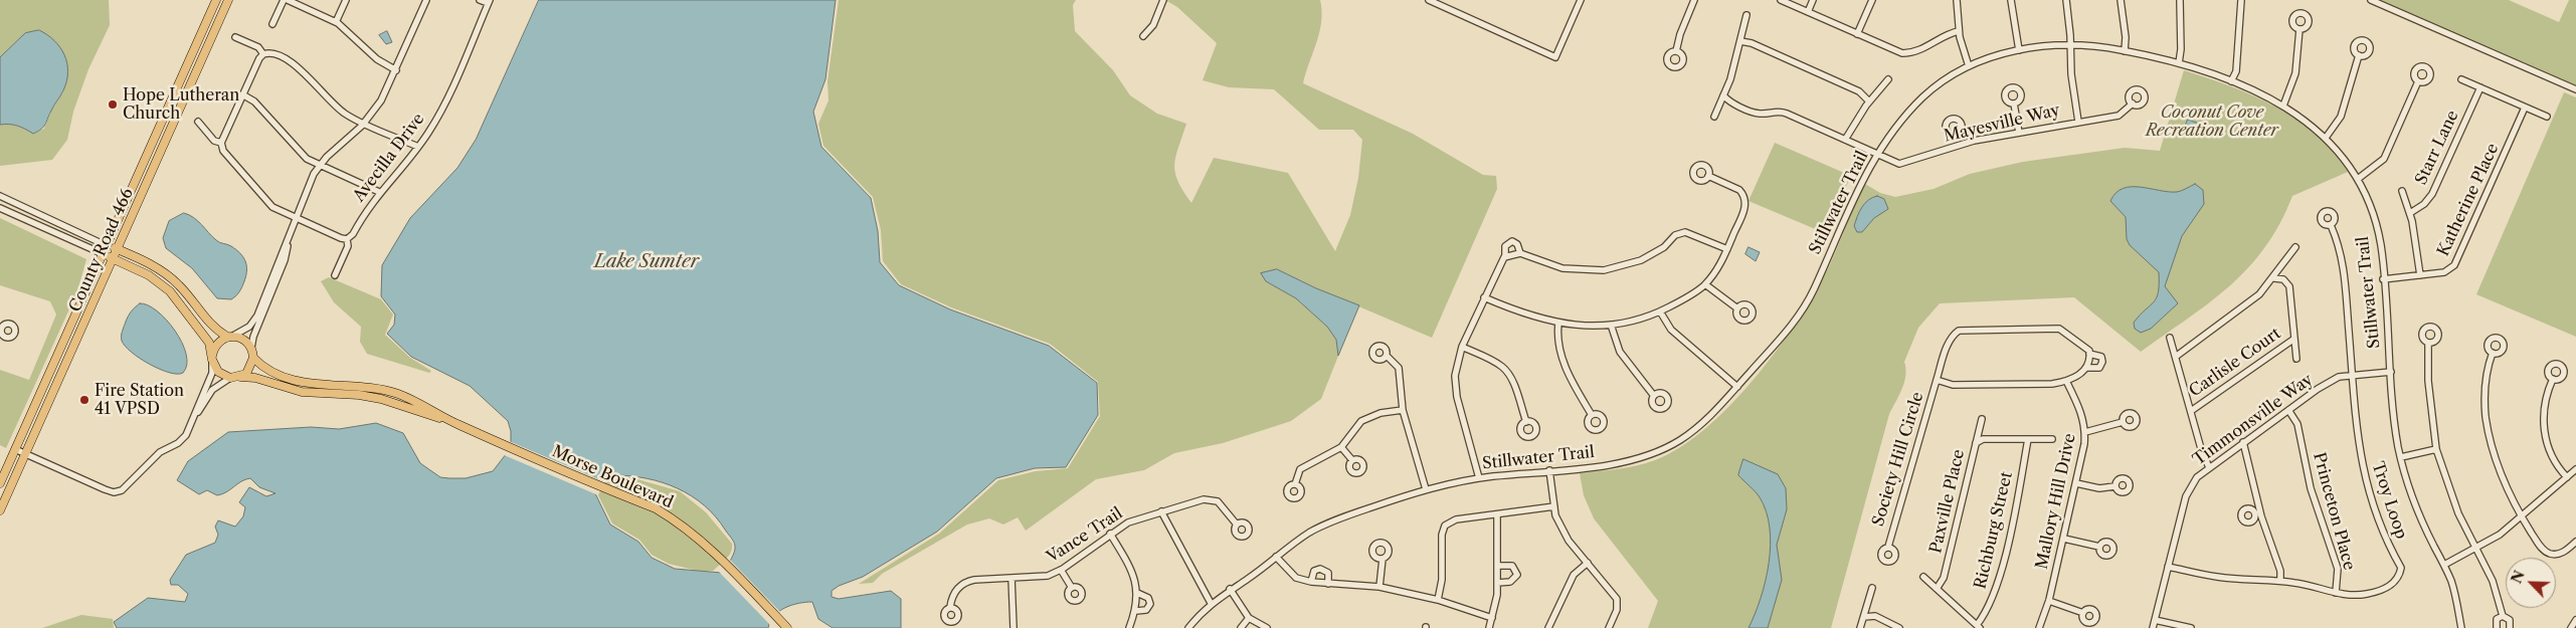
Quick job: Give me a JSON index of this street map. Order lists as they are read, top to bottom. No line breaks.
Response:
{"streets":{"main road":["County Road 466","Morse Boulevard"],"street":["Mayesville Way","Starr Lane","Avecilla Drive","Katherine Place","Stillwater Trail","Carlisle Court","Timmonsville Way","Society Hill Circle","Troy Loop","Paxville Place","Mallory Hill Drive","Princeton Place","Richburg Street","Vance Trail"]},"crossings":[["Mayesville Way","Stillwater Trail"],["Katherine Place","Stillwater Trail"],["Stillwater Trail","Timmonsville Way"],["Timmonsville Way","Troy Loop"],["Timmonsville Way","Princeton Place"],["Society Hill Circle","Mallory Hill Drive"],["Troy Loop","Princeton Place"]],"water":["Lake Sumter"],"parks":["Coconut Cove Recreation Center"],"places":["Hope Lutheran Church","Fire Station 41 VPSD"],"north":"top left"}
